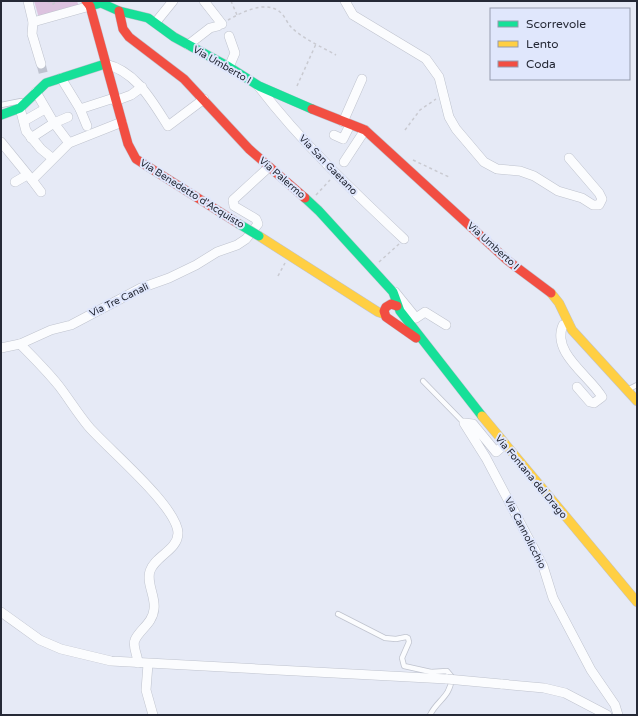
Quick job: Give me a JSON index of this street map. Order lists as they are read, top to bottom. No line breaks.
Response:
{"streets":{"street":["Via Umberto I","Via San Gaetano","Via Palermo","Via Benedetto d'Acquisto","Via Tre Canali","Via Fontana del Drago","Via Cannolicchio"]},"crossings":[["Via Umberto I","Via San Gaetano"],["Via Umberto I","Via Palermo"],["Via Palermo","Via Benedetto d'Acquisto"],["Via Palermo","Via Fontana del Drago"],["Via Benedetto d'Acquisto","Via Tre Canali"],["Via Benedetto d'Acquisto","Via Fontana del Drago"]],"legend":["Scorrevole","Lento","Coda"]}
